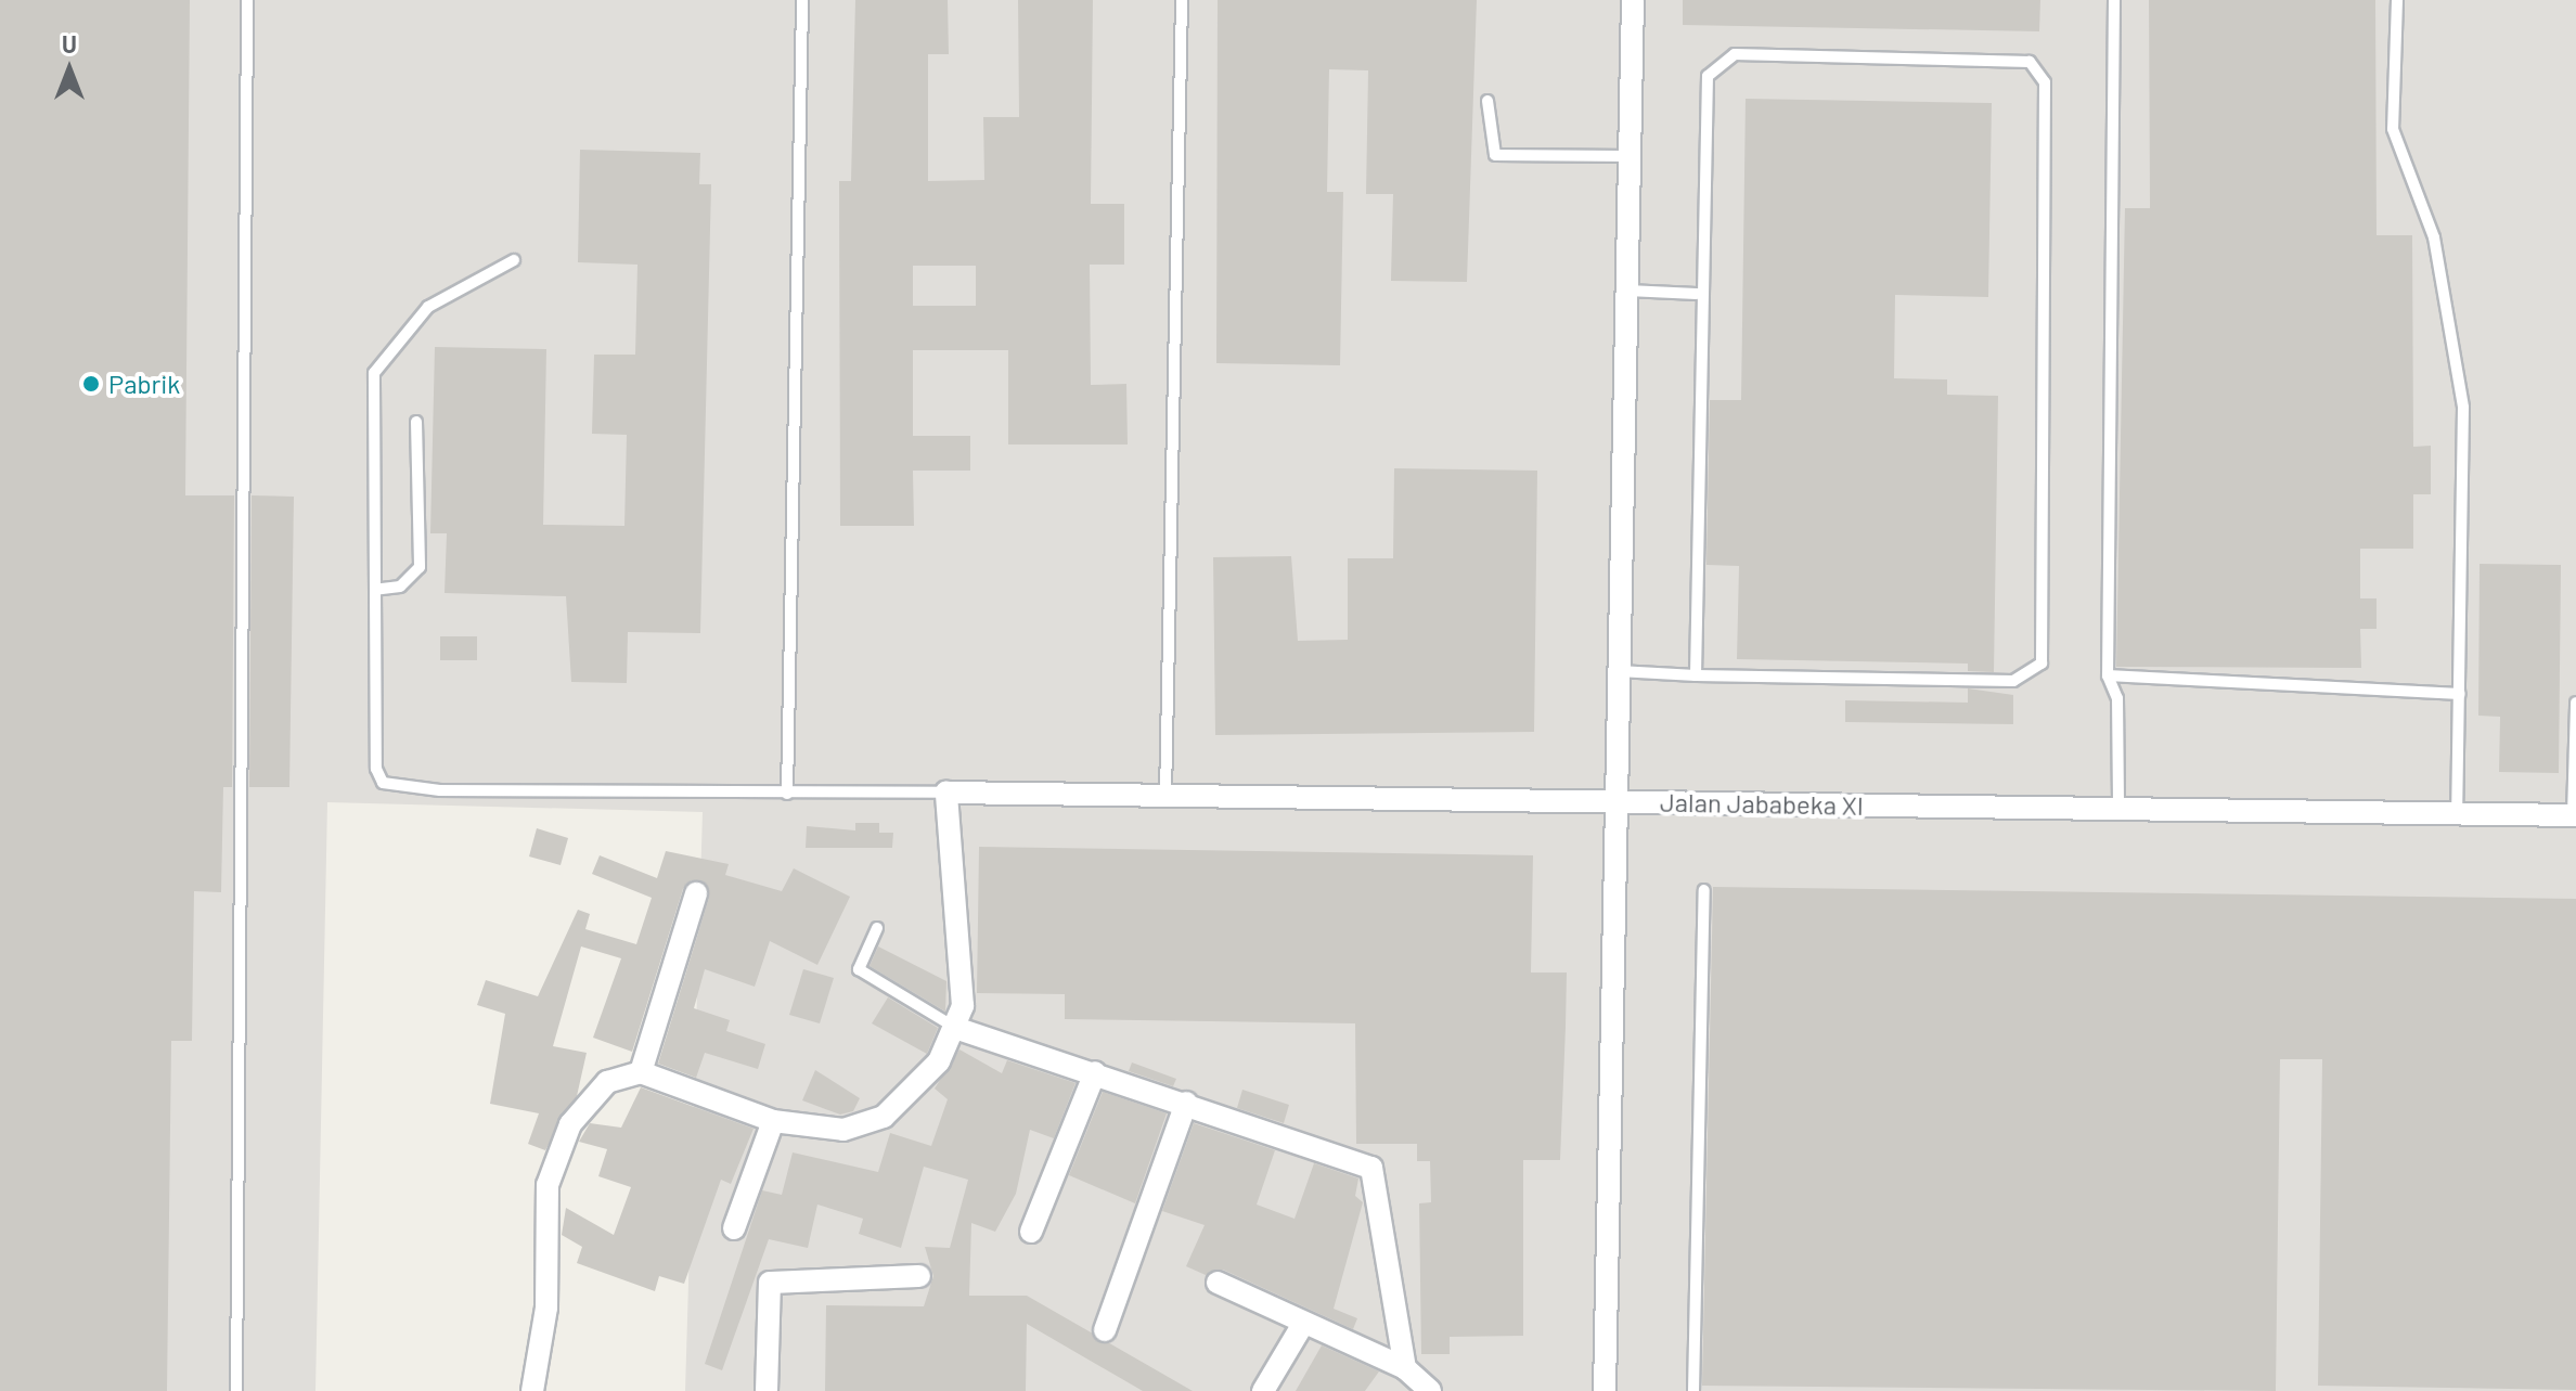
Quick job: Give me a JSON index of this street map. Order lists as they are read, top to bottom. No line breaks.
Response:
{"streets":{"street":["Jalan Jababeka XI"]},"places":["Pabrik"],"north":"top"}
